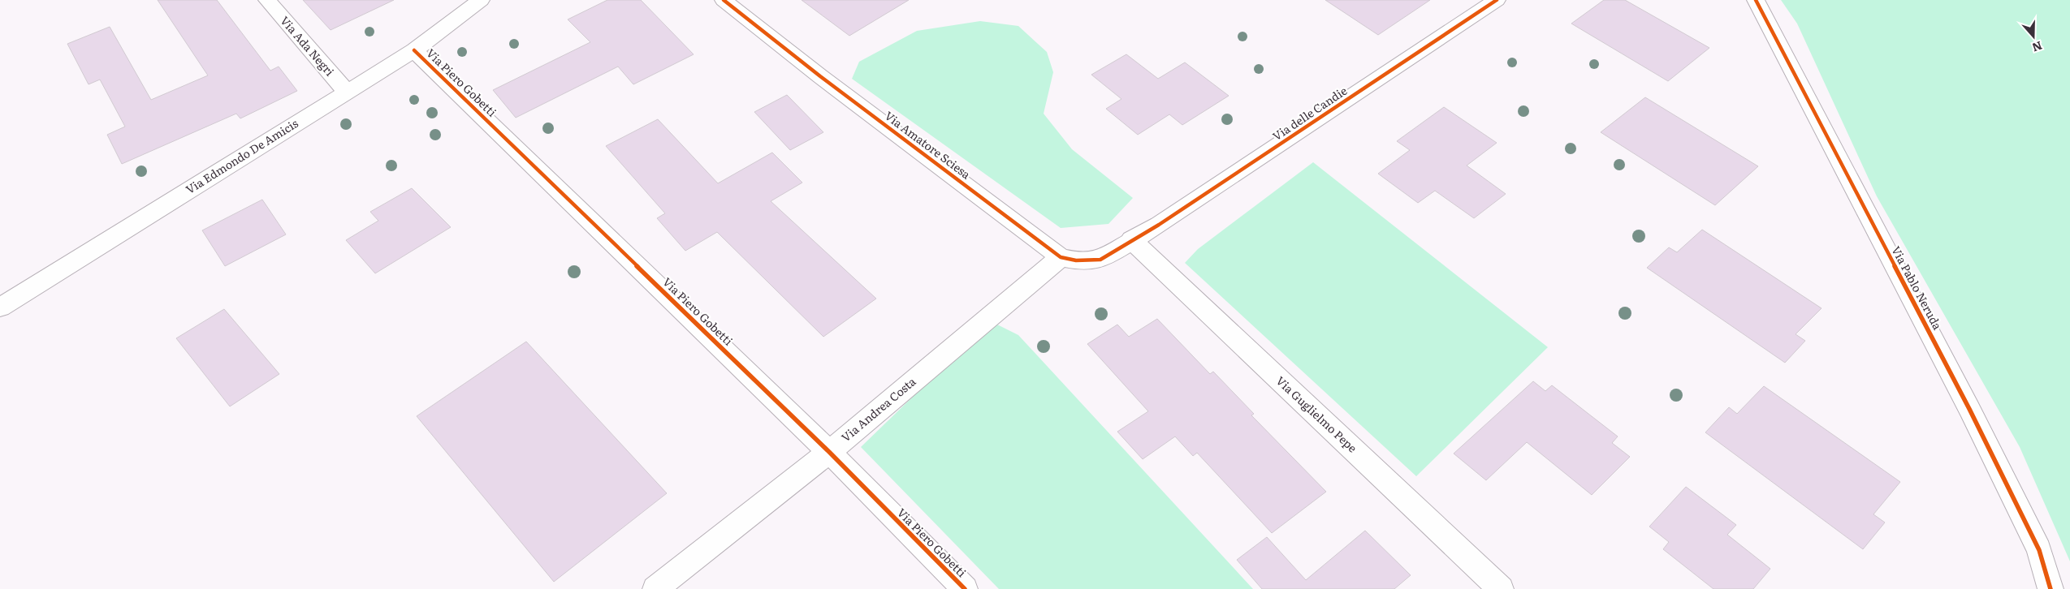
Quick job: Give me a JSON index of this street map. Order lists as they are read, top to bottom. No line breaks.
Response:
{"streets":{"street":["Via Ada Negri","Via Piero Gobetti","Via delle Candie","Via Amatore Sciesa","Via Edmondo De Amicis","Via Pablo Neruda","Via Andrea Costa","Via Guglielmo Pepe"]},"crossings":[["Via Ada Negri","Via Edmondo De Amicis"],["Via Piero Gobetti","Via Edmondo De Amicis"],["Via Piero Gobetti","Via Andrea Costa"],["Via delle Candie","Via Amatore Sciesa"],["Via delle Candie","Via Guglielmo Pepe"],["Via Amatore Sciesa","Via Andrea Costa"],["Via Amatore Sciesa","Via Guglielmo Pepe"]],"north":"bottom"}
